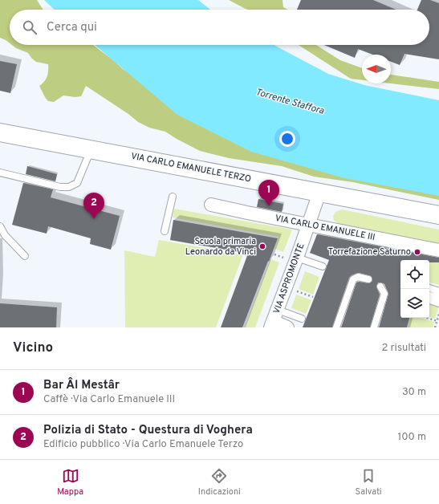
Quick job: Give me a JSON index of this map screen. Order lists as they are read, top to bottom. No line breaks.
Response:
{"streets":{"main road":["VIA CARLO EMANUELE TERZO"],"street":["VIA CARLO EMANUELE III","VIA ASPROMONTE"]},"crossings":[["VIA CARLO EMANUELE TERZO","VIA ASPROMONTE"],["VIA CARLO EMANUELE III","VIA ASPROMONTE"]],"water":["Torrente Staffora"],"places":["Scuola primaria Leonardo da Vinci","Torrefazione Saturno"],"north":"left","page":{"search":"Cerca qui","pins":["1","2"],"heading":["Vicino","2 risultati"],"list":[{"mark":"1","name":"Bar Âl Mestâr","note":"Caffè · Via Carlo Emanuele III","value":"30 m"},{"mark":"2","name":"Polizia di Stato - Questura di Voghera","note":"Edificio pubblico · Via Carlo Emanuele Terzo","value":"100 m"}],"nav":["Mappa","Indicazioni","Salvati"]}}
